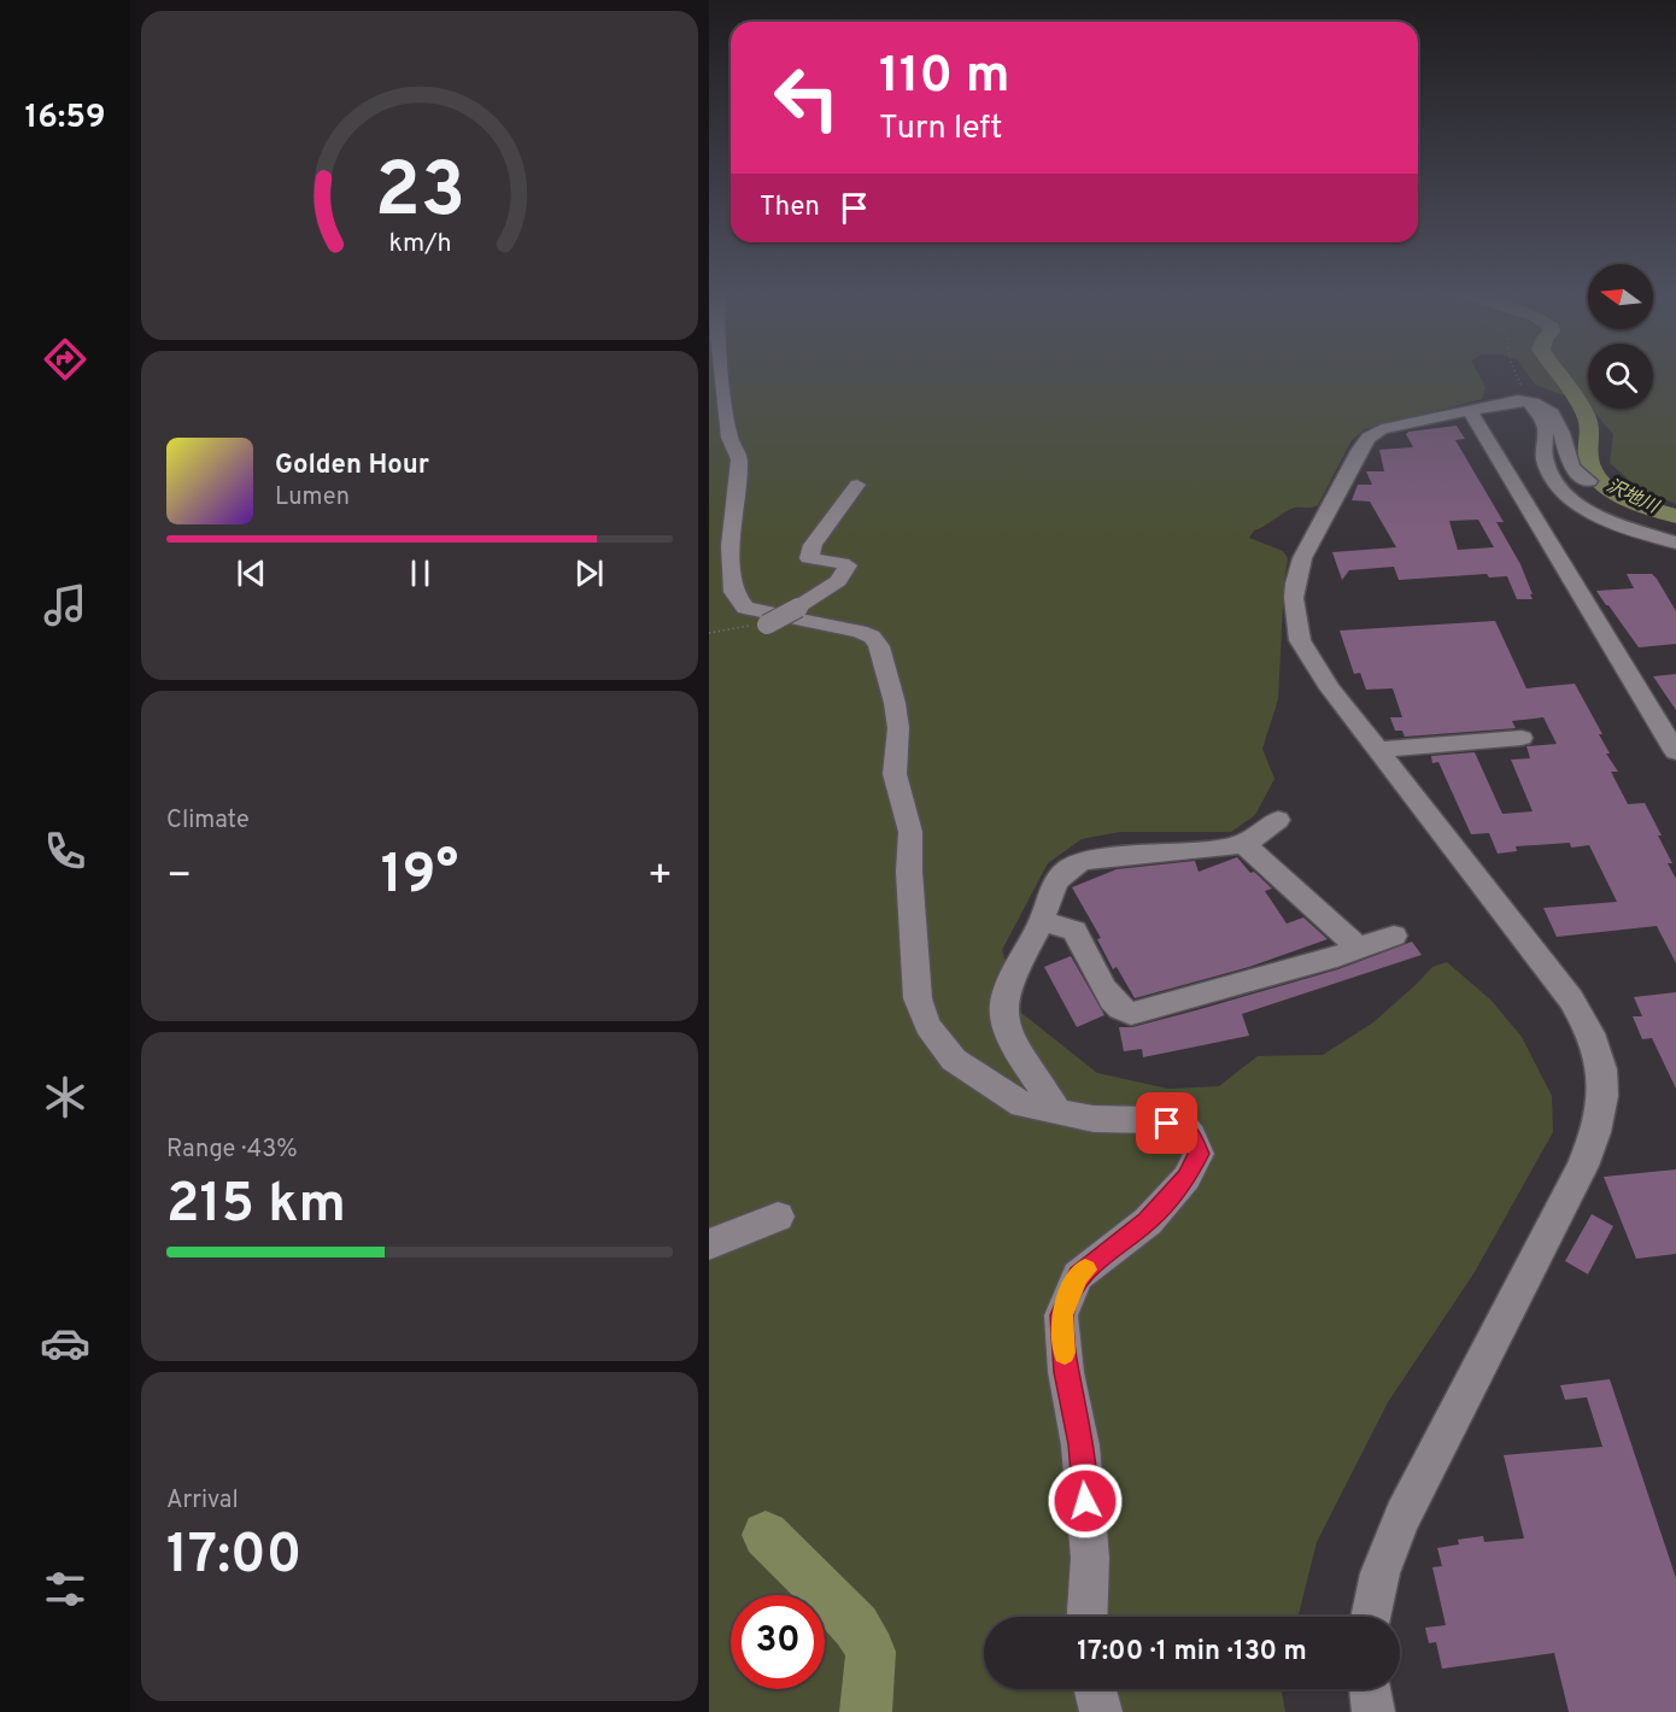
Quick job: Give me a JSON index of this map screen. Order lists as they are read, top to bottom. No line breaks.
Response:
{"water":["沢地川"],"north":"left","page":{"tabs":"16:59","turn":["110 m","Turn left"],"then":"Then","song":["Golden Hour","Lumen"],"tile":["Climate",["Range · 43%","215 km"],["Arrival","17:00"]],"heat":["−","19°","+"],"limit":"30","trip":"17:00 · 1 min · 130 m","gauge":["23","km/h"]}}
